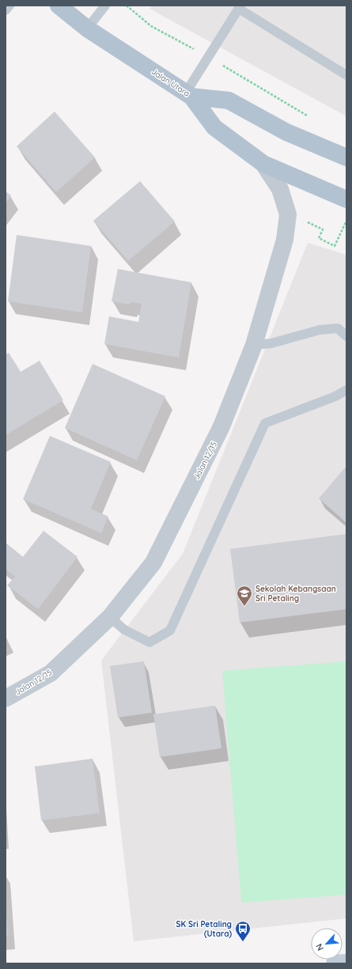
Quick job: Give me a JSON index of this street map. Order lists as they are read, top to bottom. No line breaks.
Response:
{"streets":{"main road":["Jalan Utara"],"street":["Jalan 12/15"]},"places":{"school or university":["Sekolah Kebangsaan Sri Petaling"],"bus stop":["SK Sri Petaling (Utara)"]},"north":"bottom left"}
